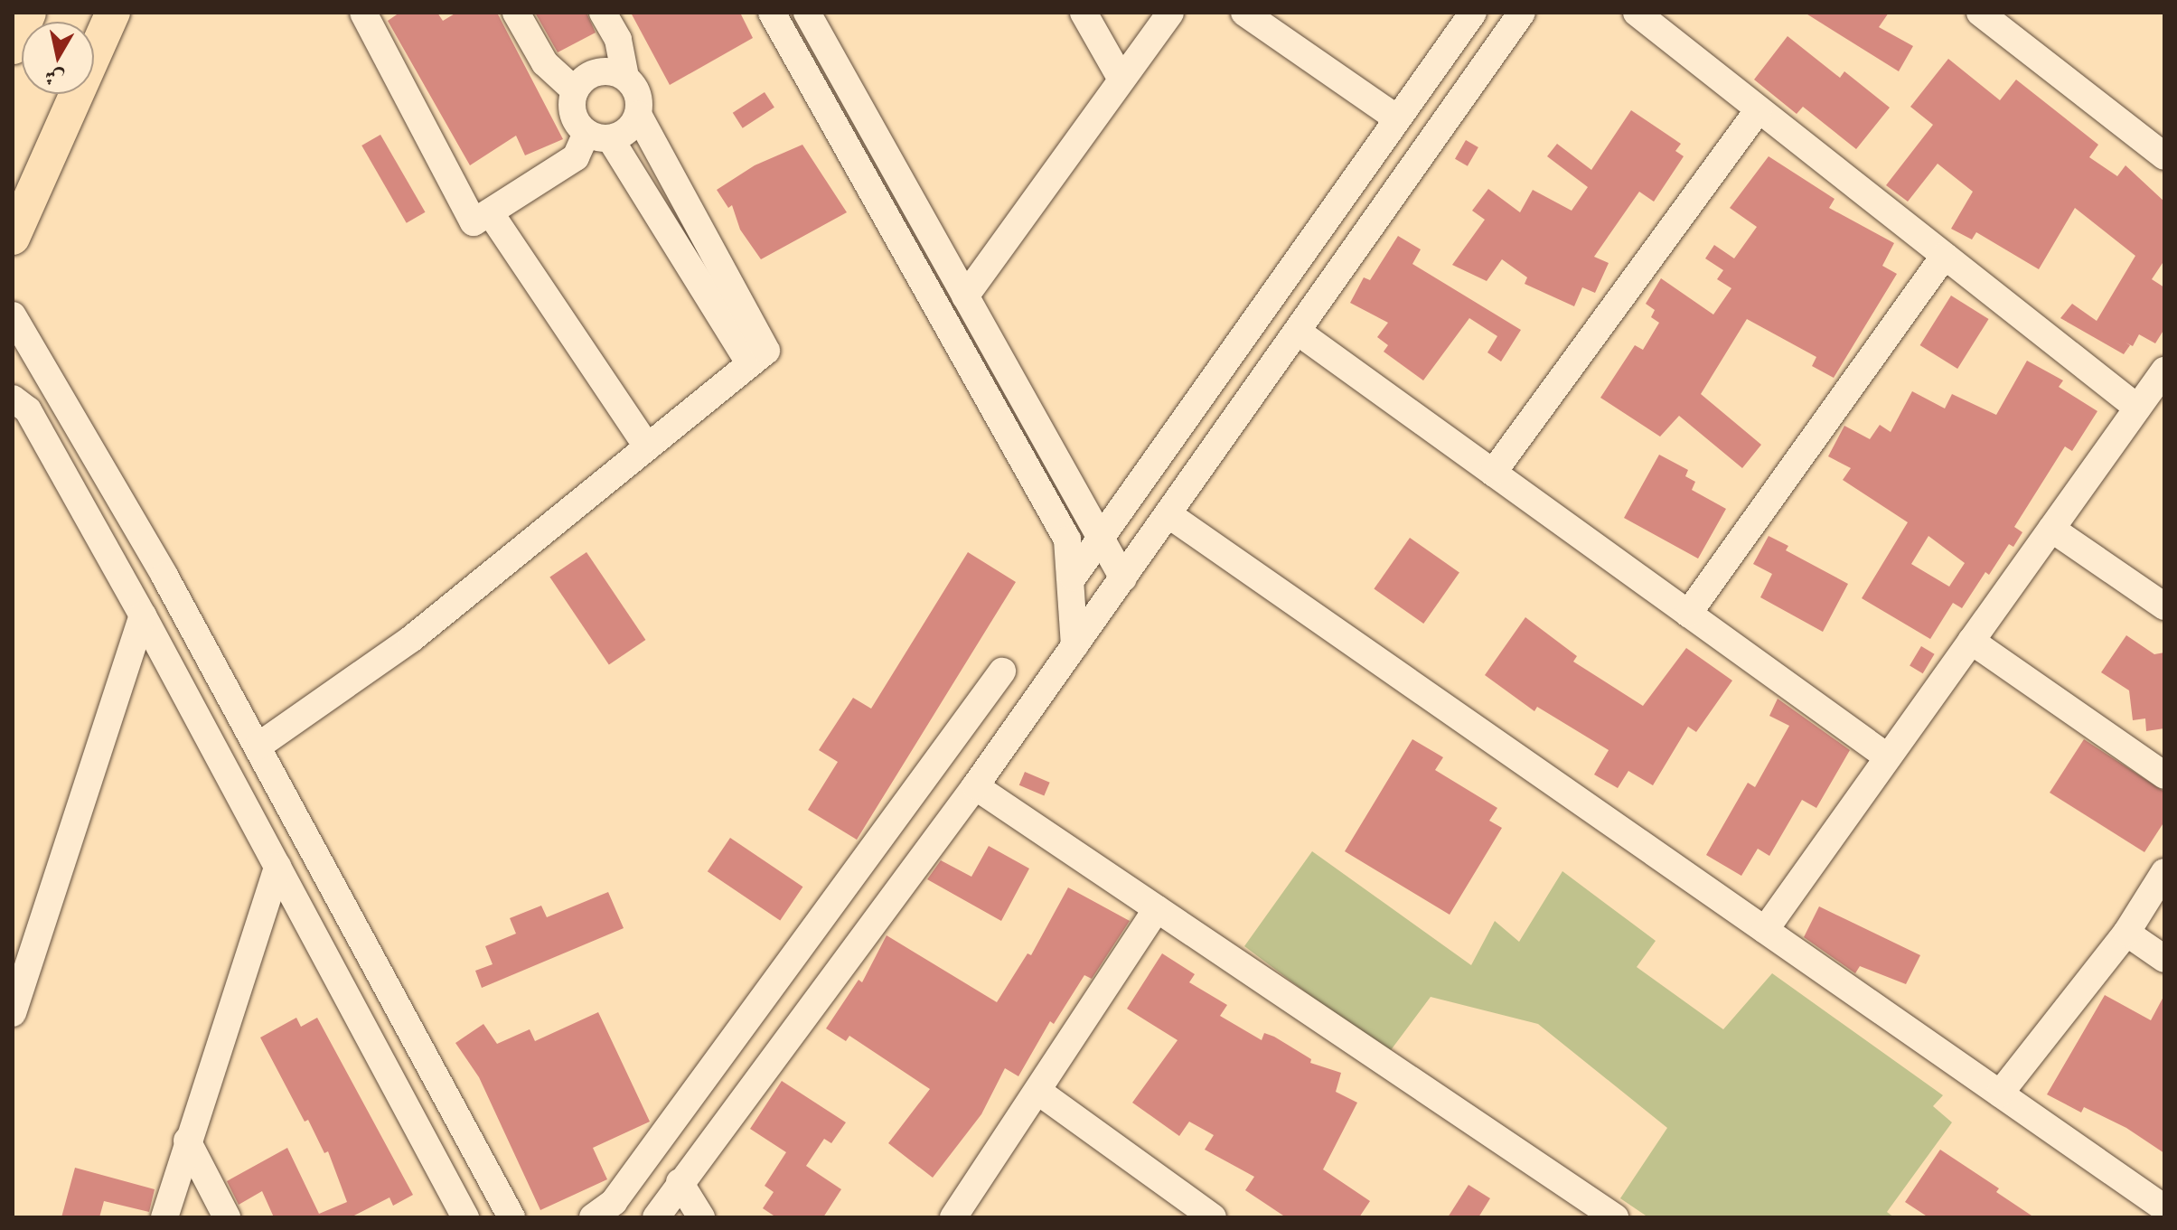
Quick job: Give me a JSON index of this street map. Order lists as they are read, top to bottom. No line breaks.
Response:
{"north":"bottom"}
